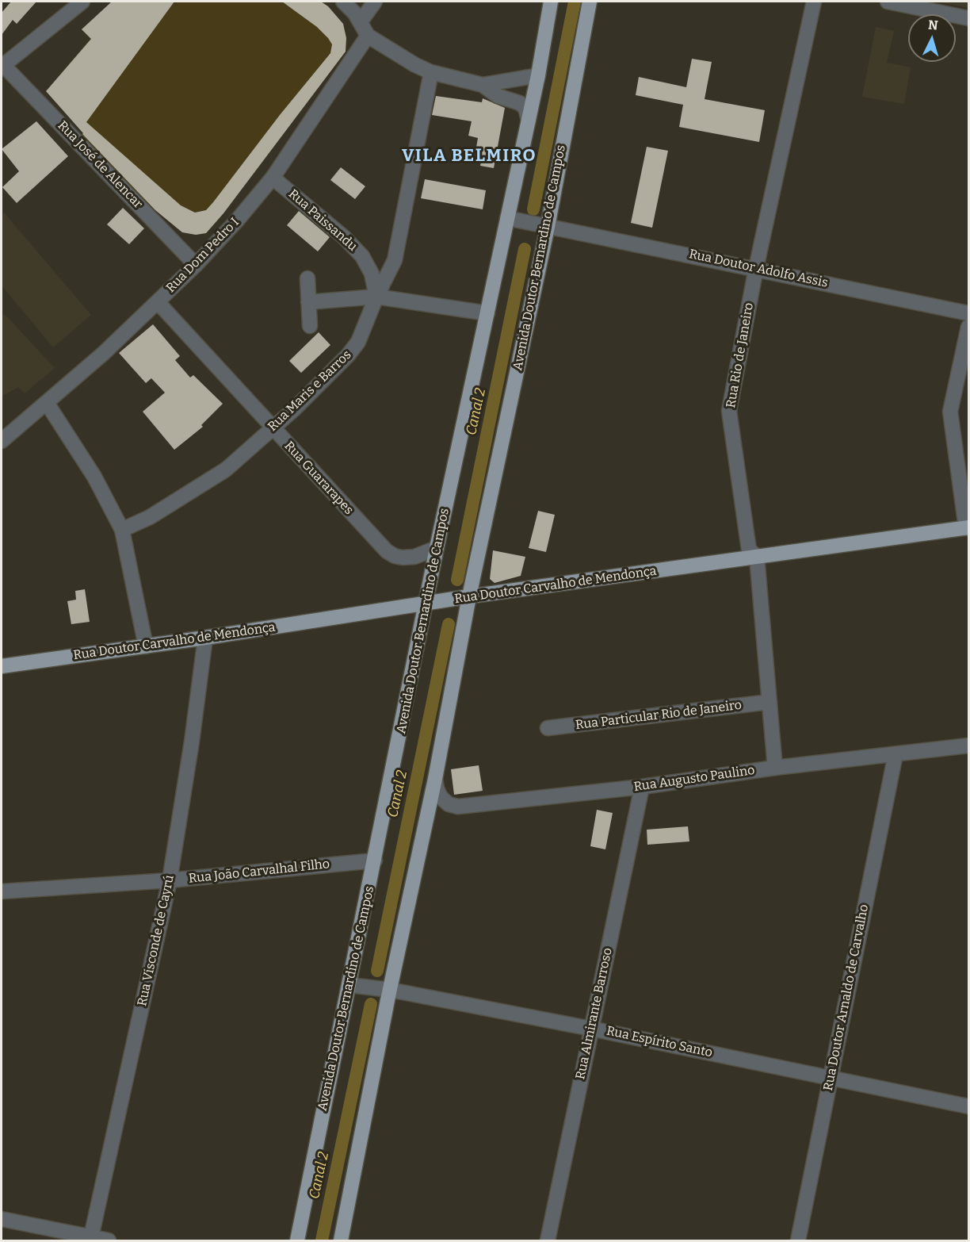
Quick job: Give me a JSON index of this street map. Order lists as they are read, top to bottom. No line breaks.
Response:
{"streets":{"main road":["Avenida Doutor Bernardino de Campos","Rua Doutor Carvalho de Mendonça"],"street":["Rua José de Alencar","Rua Paissandu","Rua Dom Pedro I","Rua Doutor Adolfo Assis","Rua Rio de Janeiro","Rua Maris e Barros","Rua Guararapes","Rua Particular Rio de Janeiro","Rua Augusto Paulino","Rua João Carvalhal Filho","Rua Visconde de Cayrú","Rua Doutor Arnaldo de Carvalho","Rua Almirante Barroso","Rua Espírito Santo"]},"crossings":[["Rua José de Alencar","Rua Dom Pedro I"],["Rua Paissandu","Rua Dom Pedro I"],["Rua Paissandu","Rua Maris e Barros"],["Rua Dom Pedro I","Rua Guararapes"],["Avenida Doutor Bernardino de Campos","Rua Doutor Adolfo Assis"],["Avenida Doutor Bernardino de Campos","Rua Guararapes"],["Avenida Doutor Bernardino de Campos","Rua Doutor Carvalho de Mendonça"],["Avenida Doutor Bernardino de Campos","Rua Augusto Paulino"],["Avenida Doutor Bernardino de Campos","Rua João Carvalhal Filho"],["Avenida Doutor Bernardino de Campos","Rua Espírito Santo"],["Rua Doutor Adolfo Assis","Rua Rio de Janeiro"],["Rua Rio de Janeiro","Rua Doutor Carvalho de Mendonça"],["Rua Rio de Janeiro","Rua Particular Rio de Janeiro"],["Rua Rio de Janeiro","Rua Augusto Paulino"],["Rua Maris e Barros","Rua Guararapes"],["Rua Doutor Carvalho de Mendonça","Rua Visconde de Cayrú"],["Rua Augusto Paulino","Rua Doutor Arnaldo de Carvalho"],["Rua Augusto Paulino","Rua Almirante Barroso"],["Rua João Carvalhal Filho","Rua Visconde de Cayrú"],["Rua Doutor Arnaldo de Carvalho","Rua Espírito Santo"],["Rua Almirante Barroso","Rua Espírito Santo"]],"districts":["VILA BELMIRO"],"water":["Canal 2"],"north":"top"}
